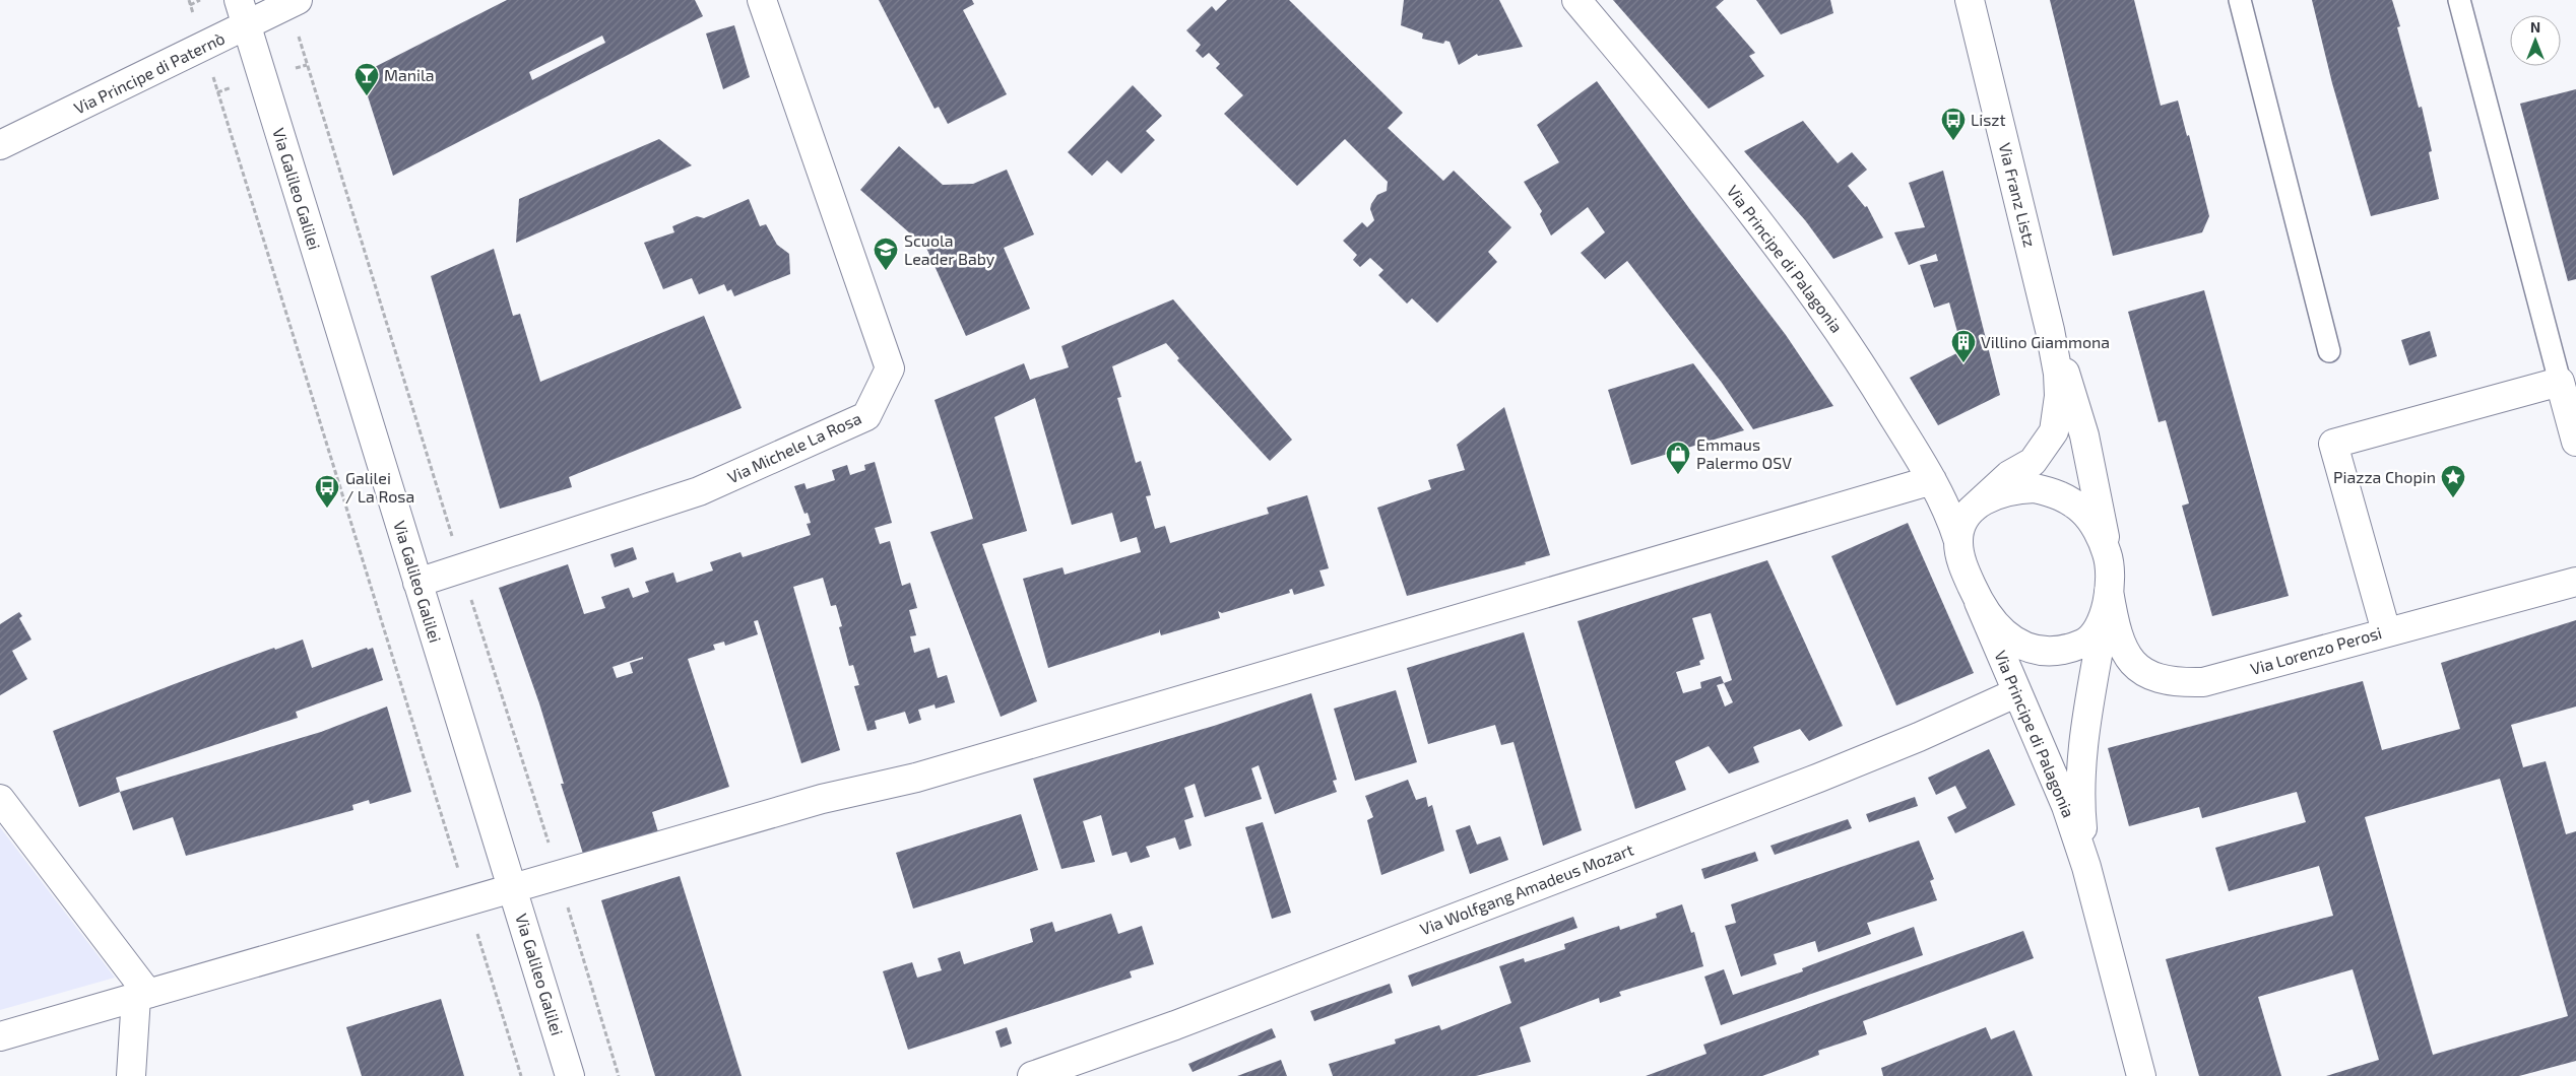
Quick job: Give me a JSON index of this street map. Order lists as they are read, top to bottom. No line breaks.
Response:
{"streets":{"street":["Via Principe di Paternò","Via Galileo Galilei","Via Franz Listz","Via Principe di Palagonia","Via Michele La Rosa","Via Lorenzo Perosi","Via Wolfgang Amadeus Mozart"]},"crossings":[["Via Principe di Paternò","Via Galileo Galilei"],["Via Galileo Galilei","Via Michele La Rosa"],["Via Franz Listz","Via Principe di Palagonia"],["Via Franz Listz","Via Lorenzo Perosi"],["Via Principe di Palagonia","Via Lorenzo Perosi"],["Via Principe di Palagonia","Via Wolfgang Amadeus Mozart"]],"places":{"bar":["Manila"],"bus stop":["Liszt","Galilei / La Rosa"],"school or university":["Scuola Leader Baby"],"building":["Villino Giammona"],"shop":["Emmaus Palermo OSV"],"place":["Piazza Chopin"]},"north":"top"}
